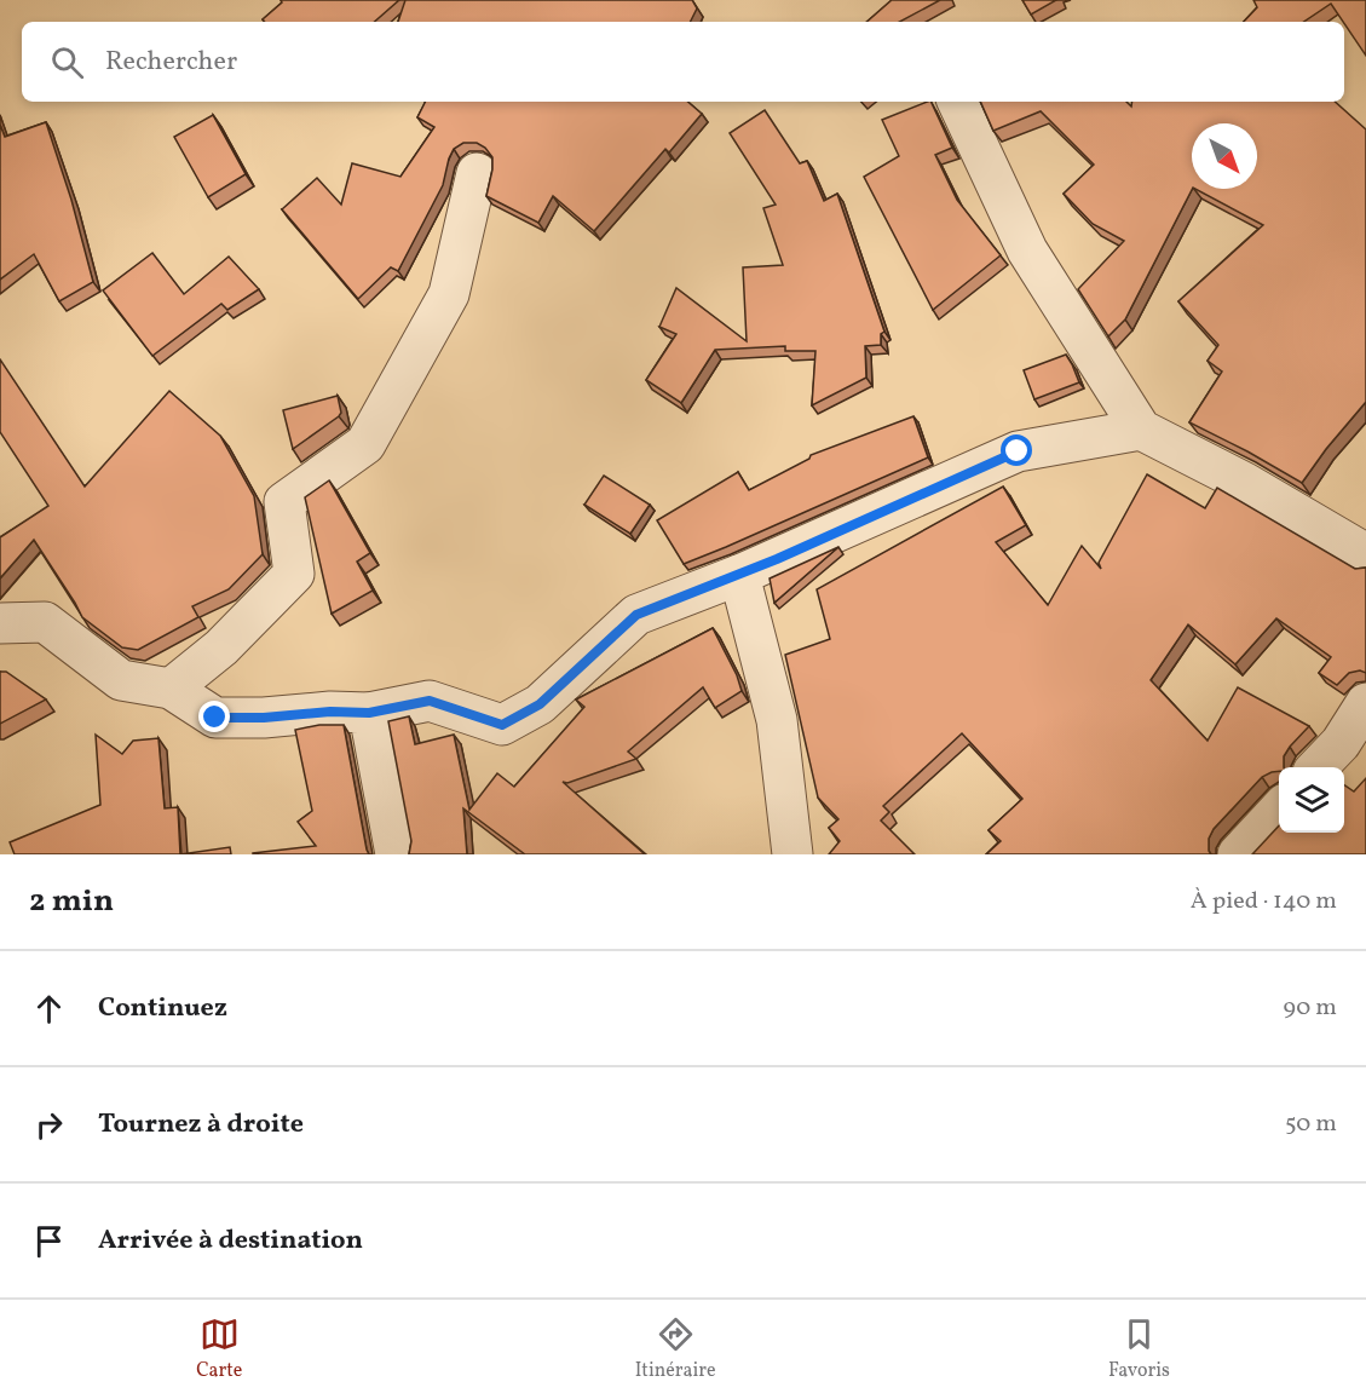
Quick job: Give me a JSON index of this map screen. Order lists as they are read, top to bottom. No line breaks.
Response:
{"north":"bottom right","page":{"search":"Rechercher","heading":["2 min","À pied · 140 m"],"list":[["Continuez","90 m"],["Tournez à droite","50 m"],"Arrivée à destination"],"nav":["Carte","Itinéraire","Favoris"]}}
